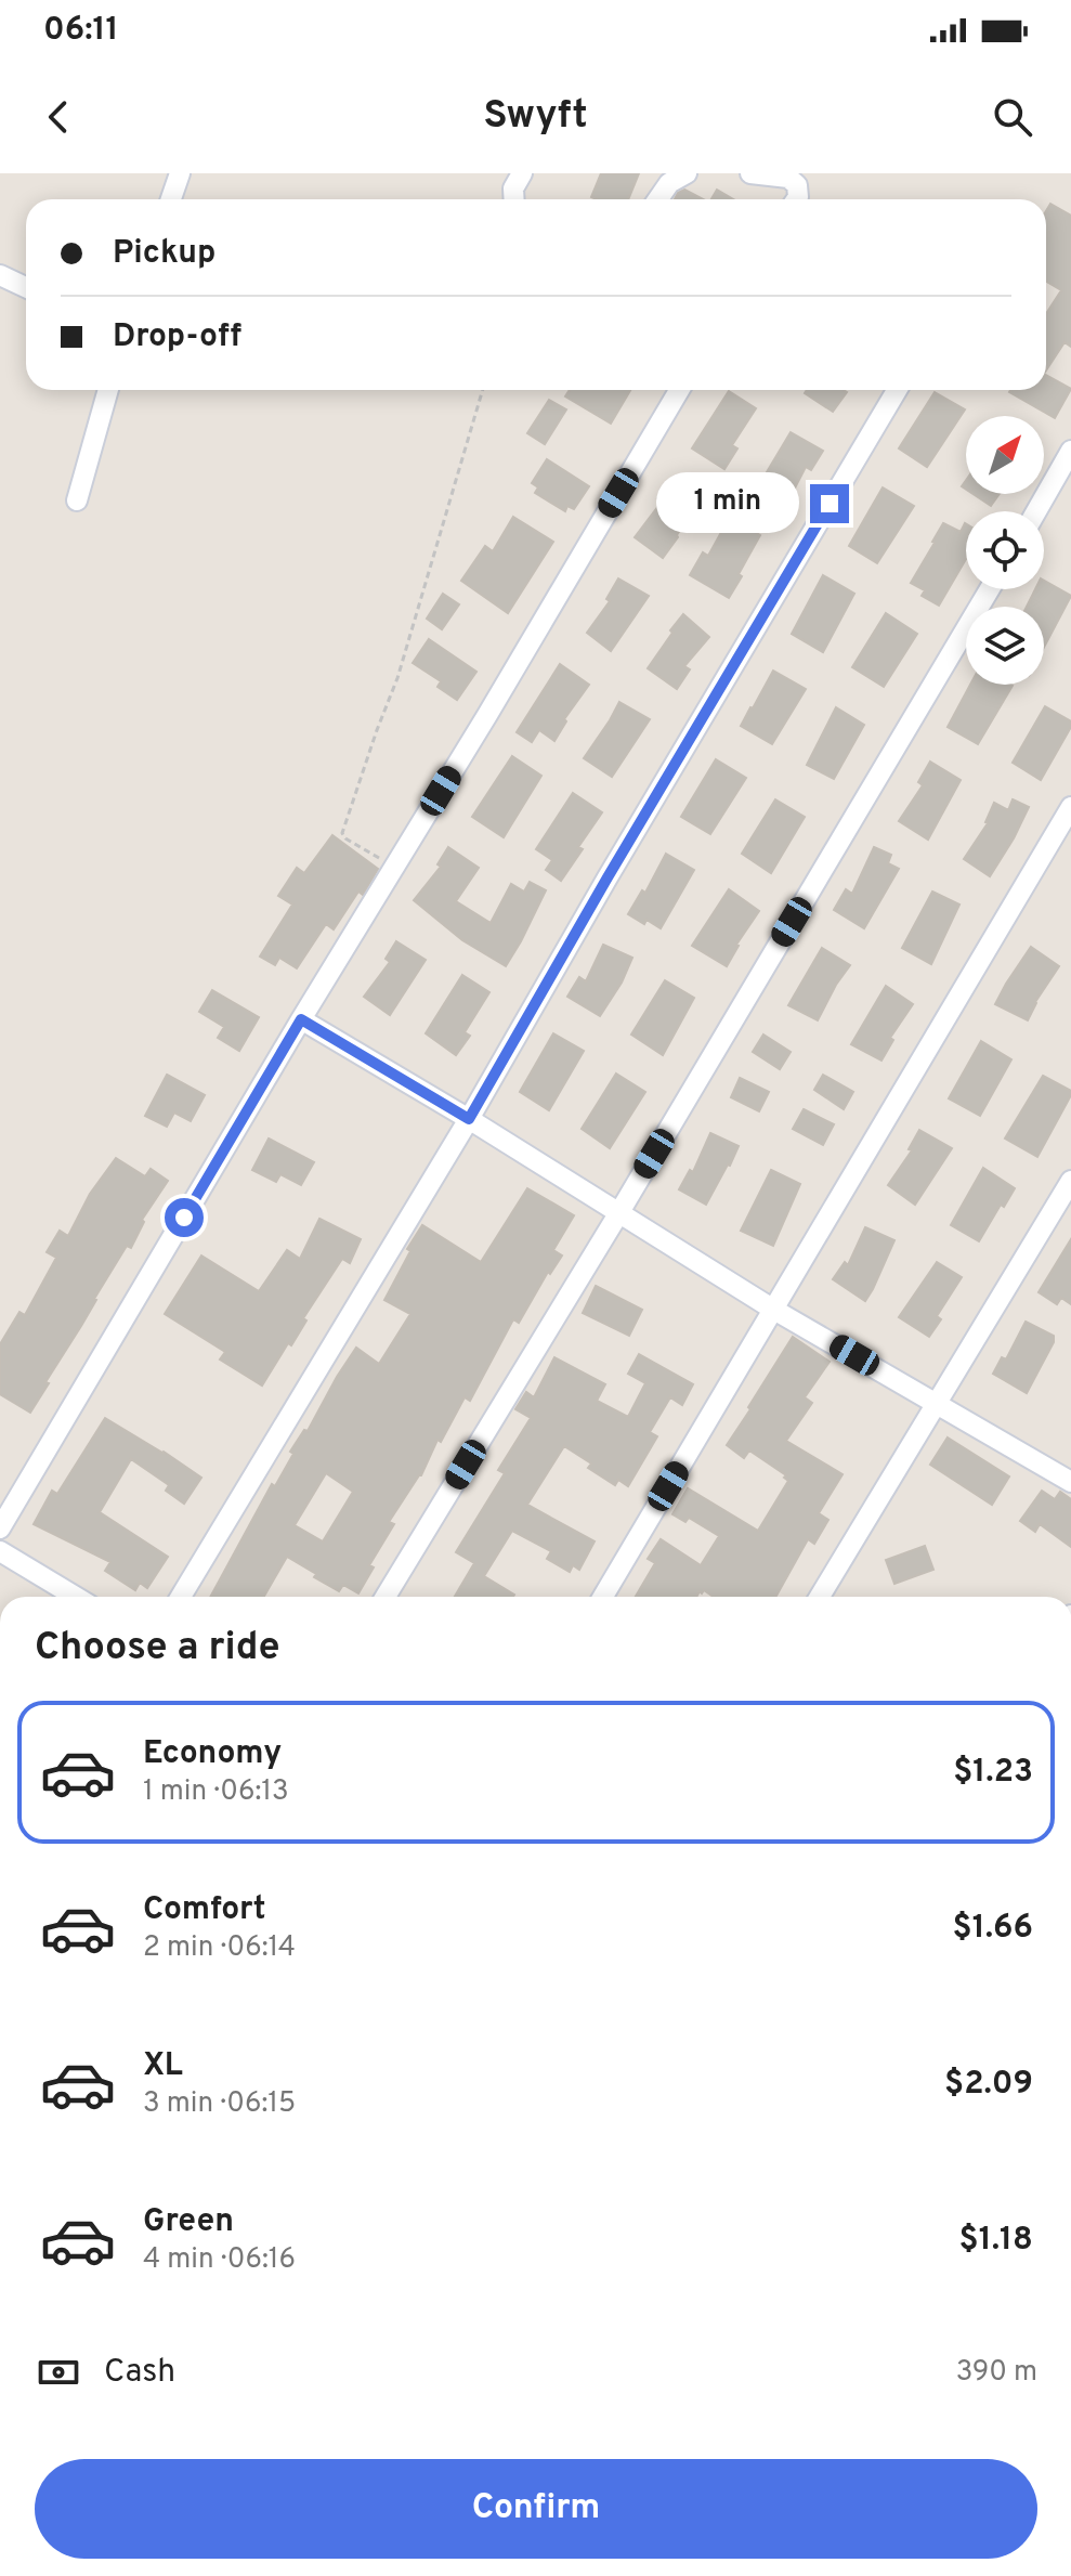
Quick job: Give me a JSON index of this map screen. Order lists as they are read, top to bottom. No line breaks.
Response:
{"north":"top right","page":{"status":"06:11","header":"Swyft","banner":["Pickup","Drop-off"],"bubble":"1 min","heading":"Choose a ride","list":[{"name":"Economy","note":"1 min · 06:13","value":"$1.23"},{"name":"Comfort","note":"2 min · 06:14","value":"$1.66"},{"name":"XL","note":"3 min · 06:15","value":"$2.09"},{"name":"Green","note":"4 min · 06:16","value":"$1.18"}],"pay":["Cash","390 m"],"buttons":"Confirm"}}
